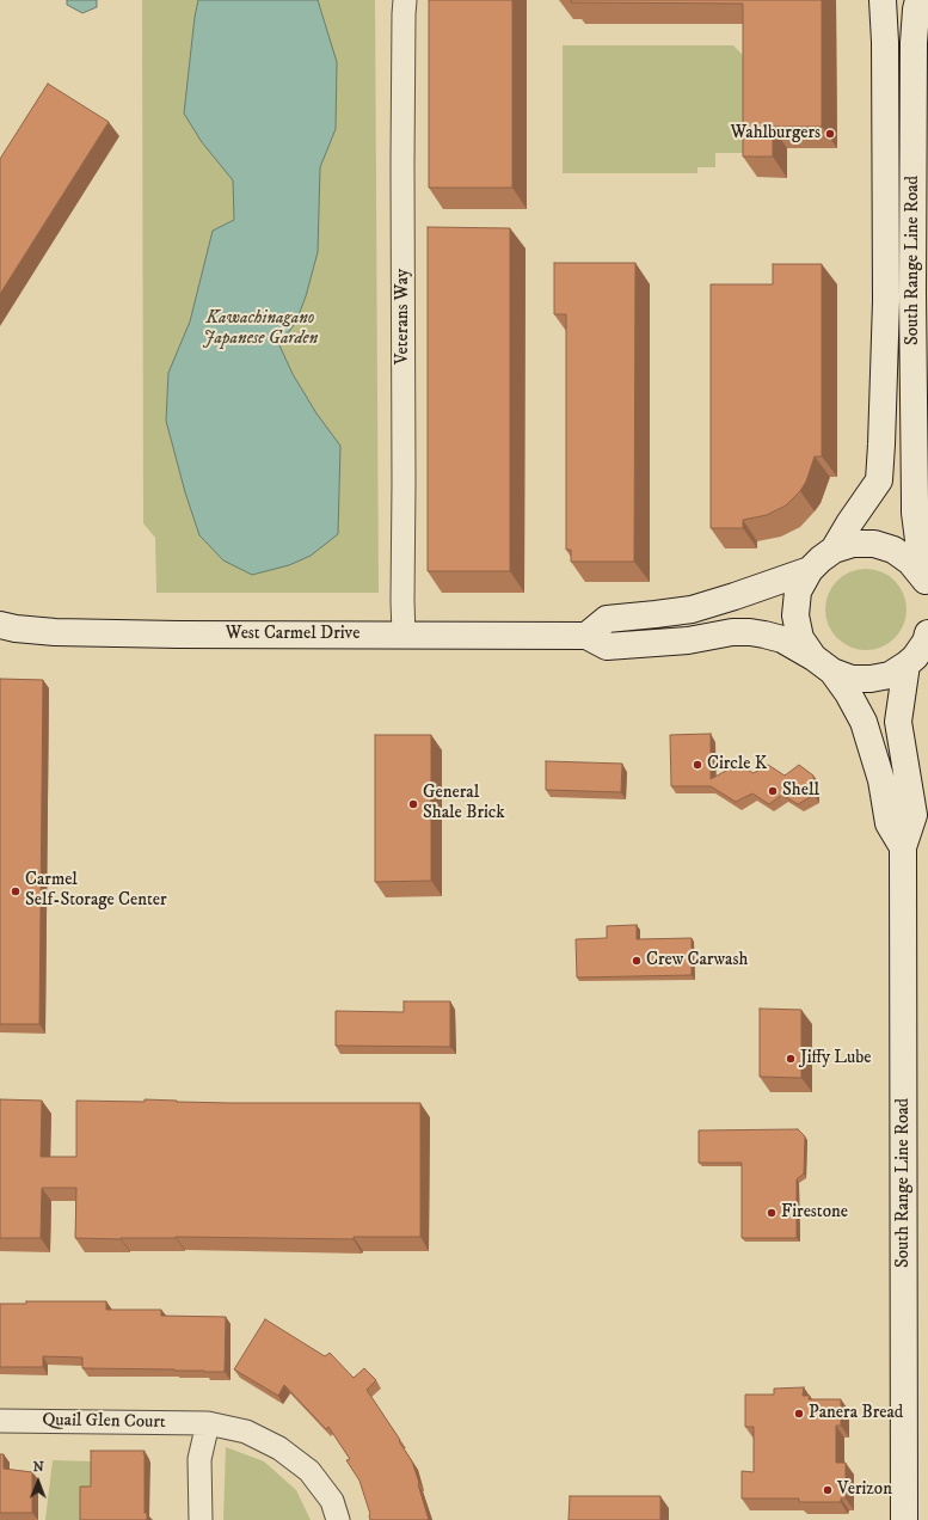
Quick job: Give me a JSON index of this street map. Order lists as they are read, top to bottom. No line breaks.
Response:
{"streets":{"main road":["South Range Line Road","West Carmel Drive"],"street":["Veterans Way","Quail Glen Court"]},"crossings":[["Veterans Way","West Carmel Drive"]],"parks":["Kawachinagano Japanese Garden"],"places":["Wahlburgers","Circle K","Shell","General Shale Brick","Carmel Self-Storage Center","Crew Carwash","Jiffy Lube","Firestone","Panera Bread","Verizon"],"north":"top"}
